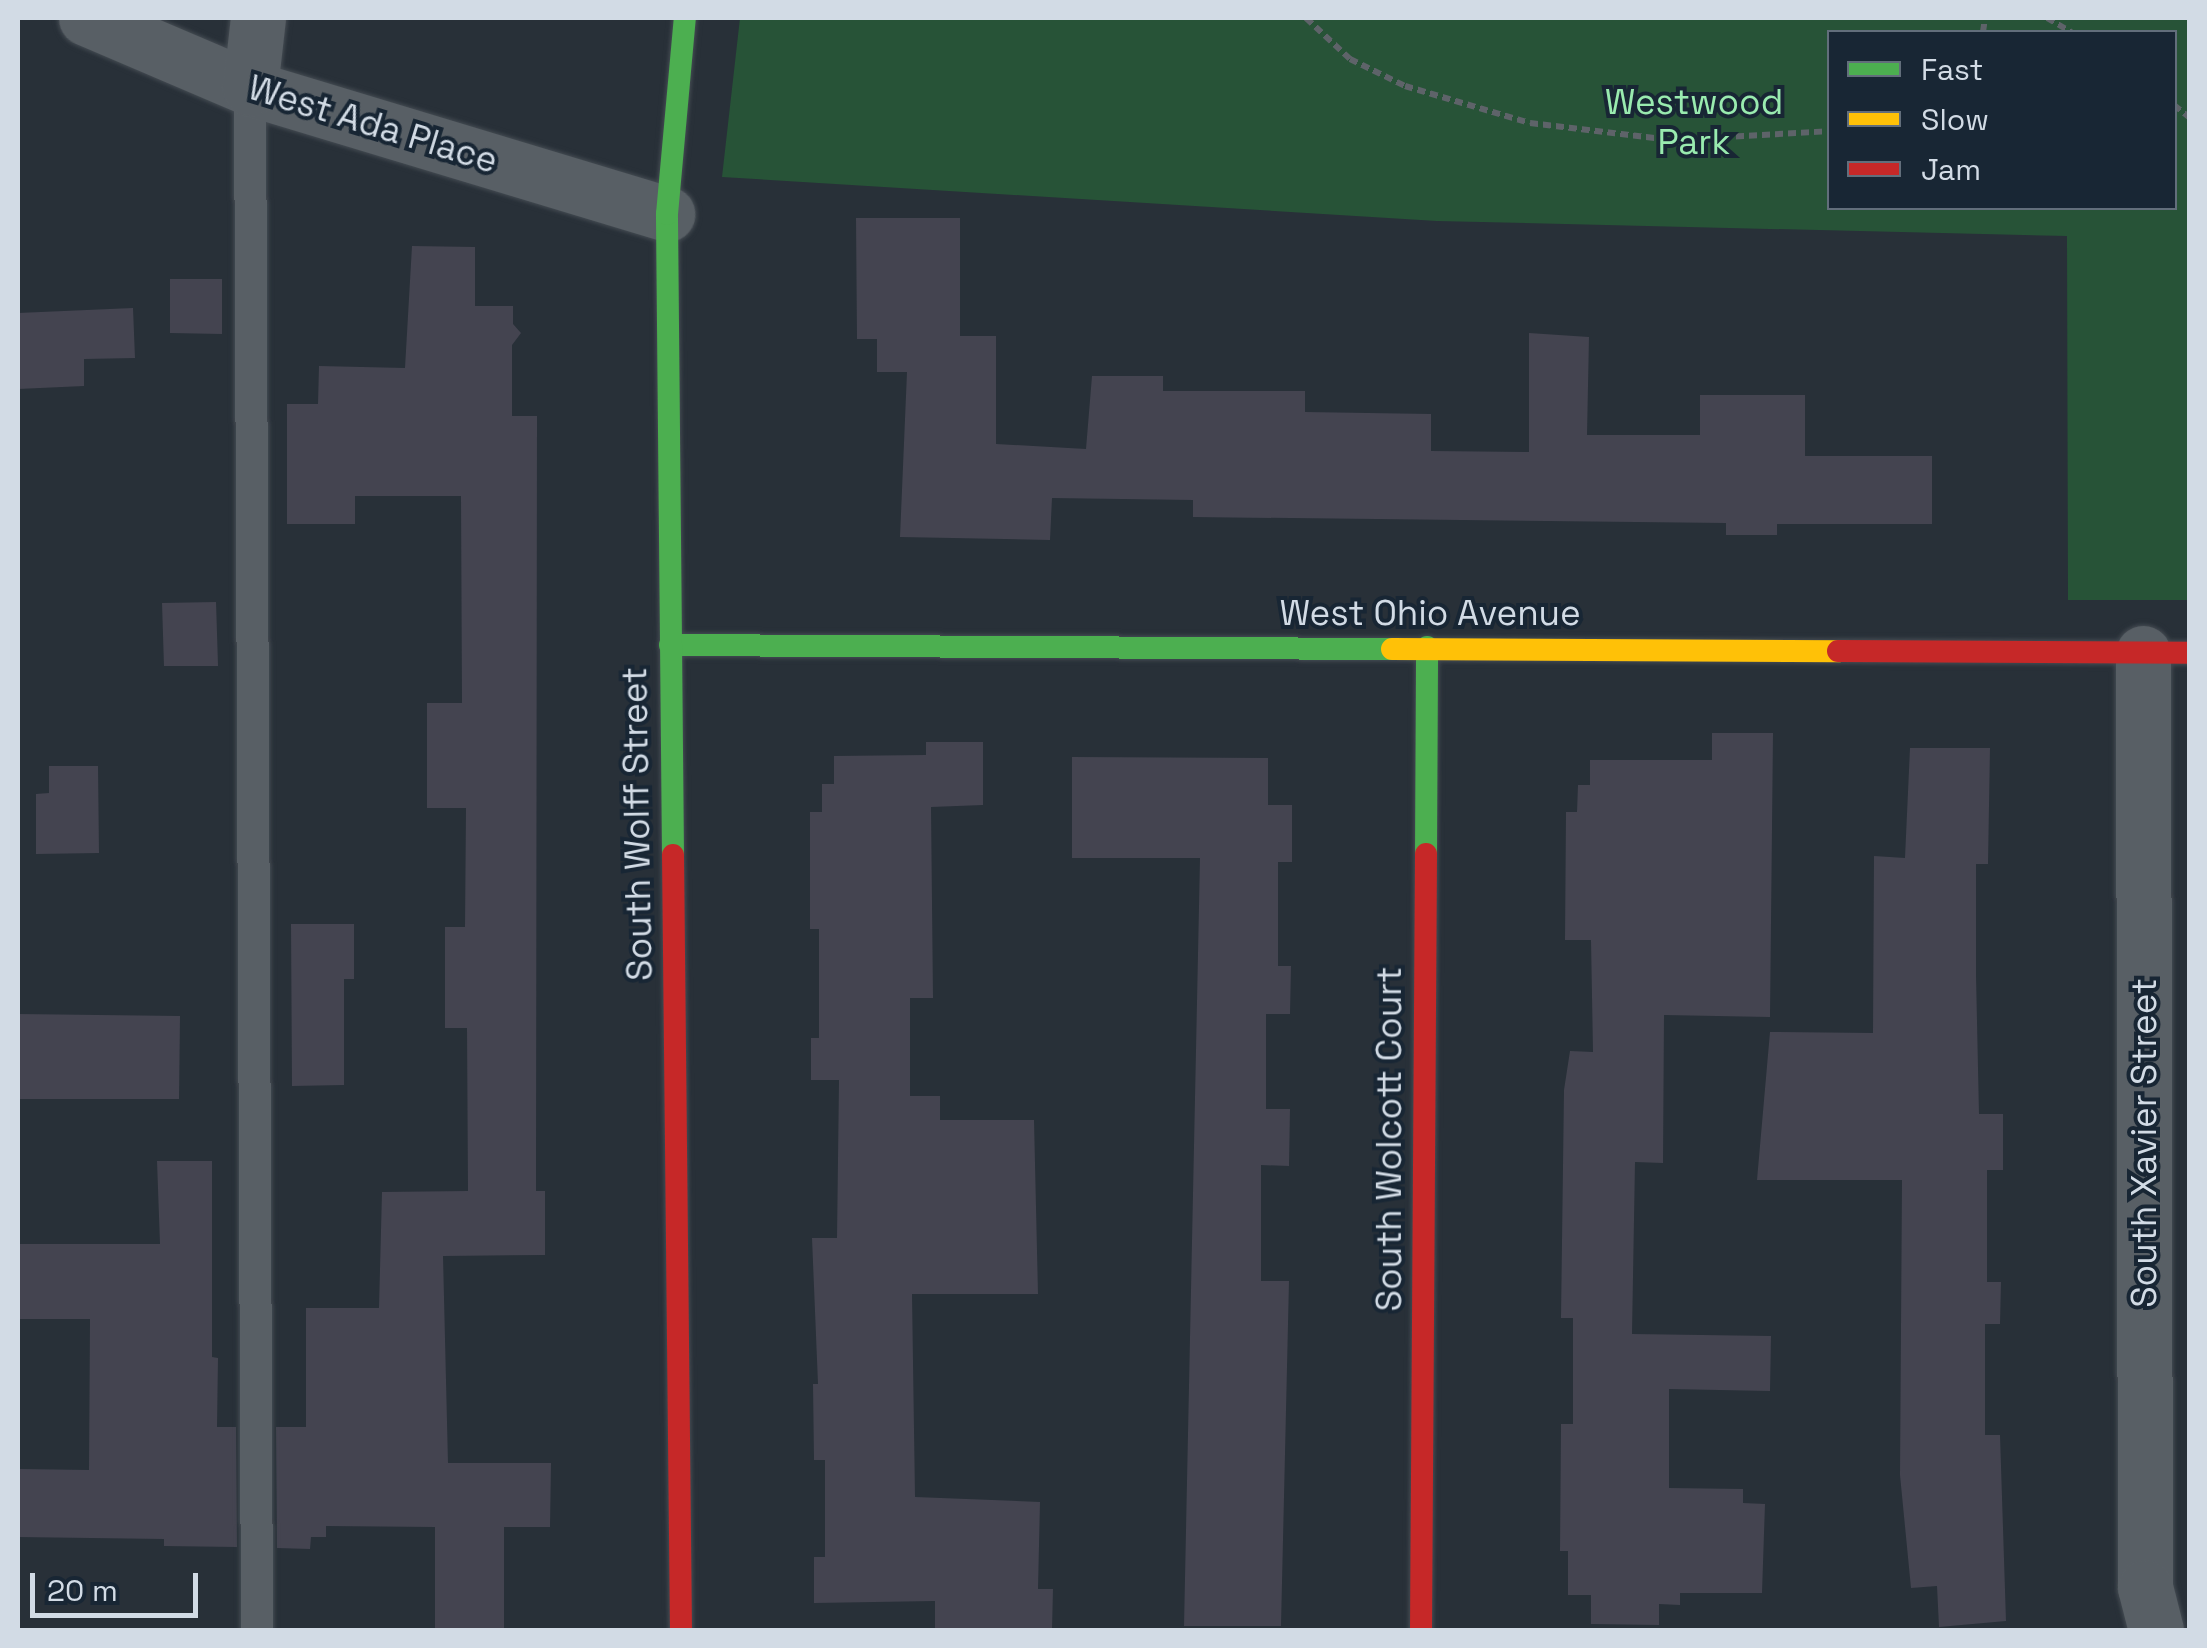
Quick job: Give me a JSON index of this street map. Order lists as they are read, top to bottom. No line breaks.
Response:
{"streets":{"street":["West Ada Place","West Ohio Avenue","South Wolff Street","South Wolcott Court","South Xavier Street"]},"crossings":[["West Ada Place","South Wolff Street"],["West Ohio Avenue","South Wolff Street"],["West Ohio Avenue","South Wolcott Court"],["West Ohio Avenue","South Xavier Street"]],"parks":["Westwood Park"],"legend":["Fast","Slow","Jam"],"scale_bar":"20 m"}
